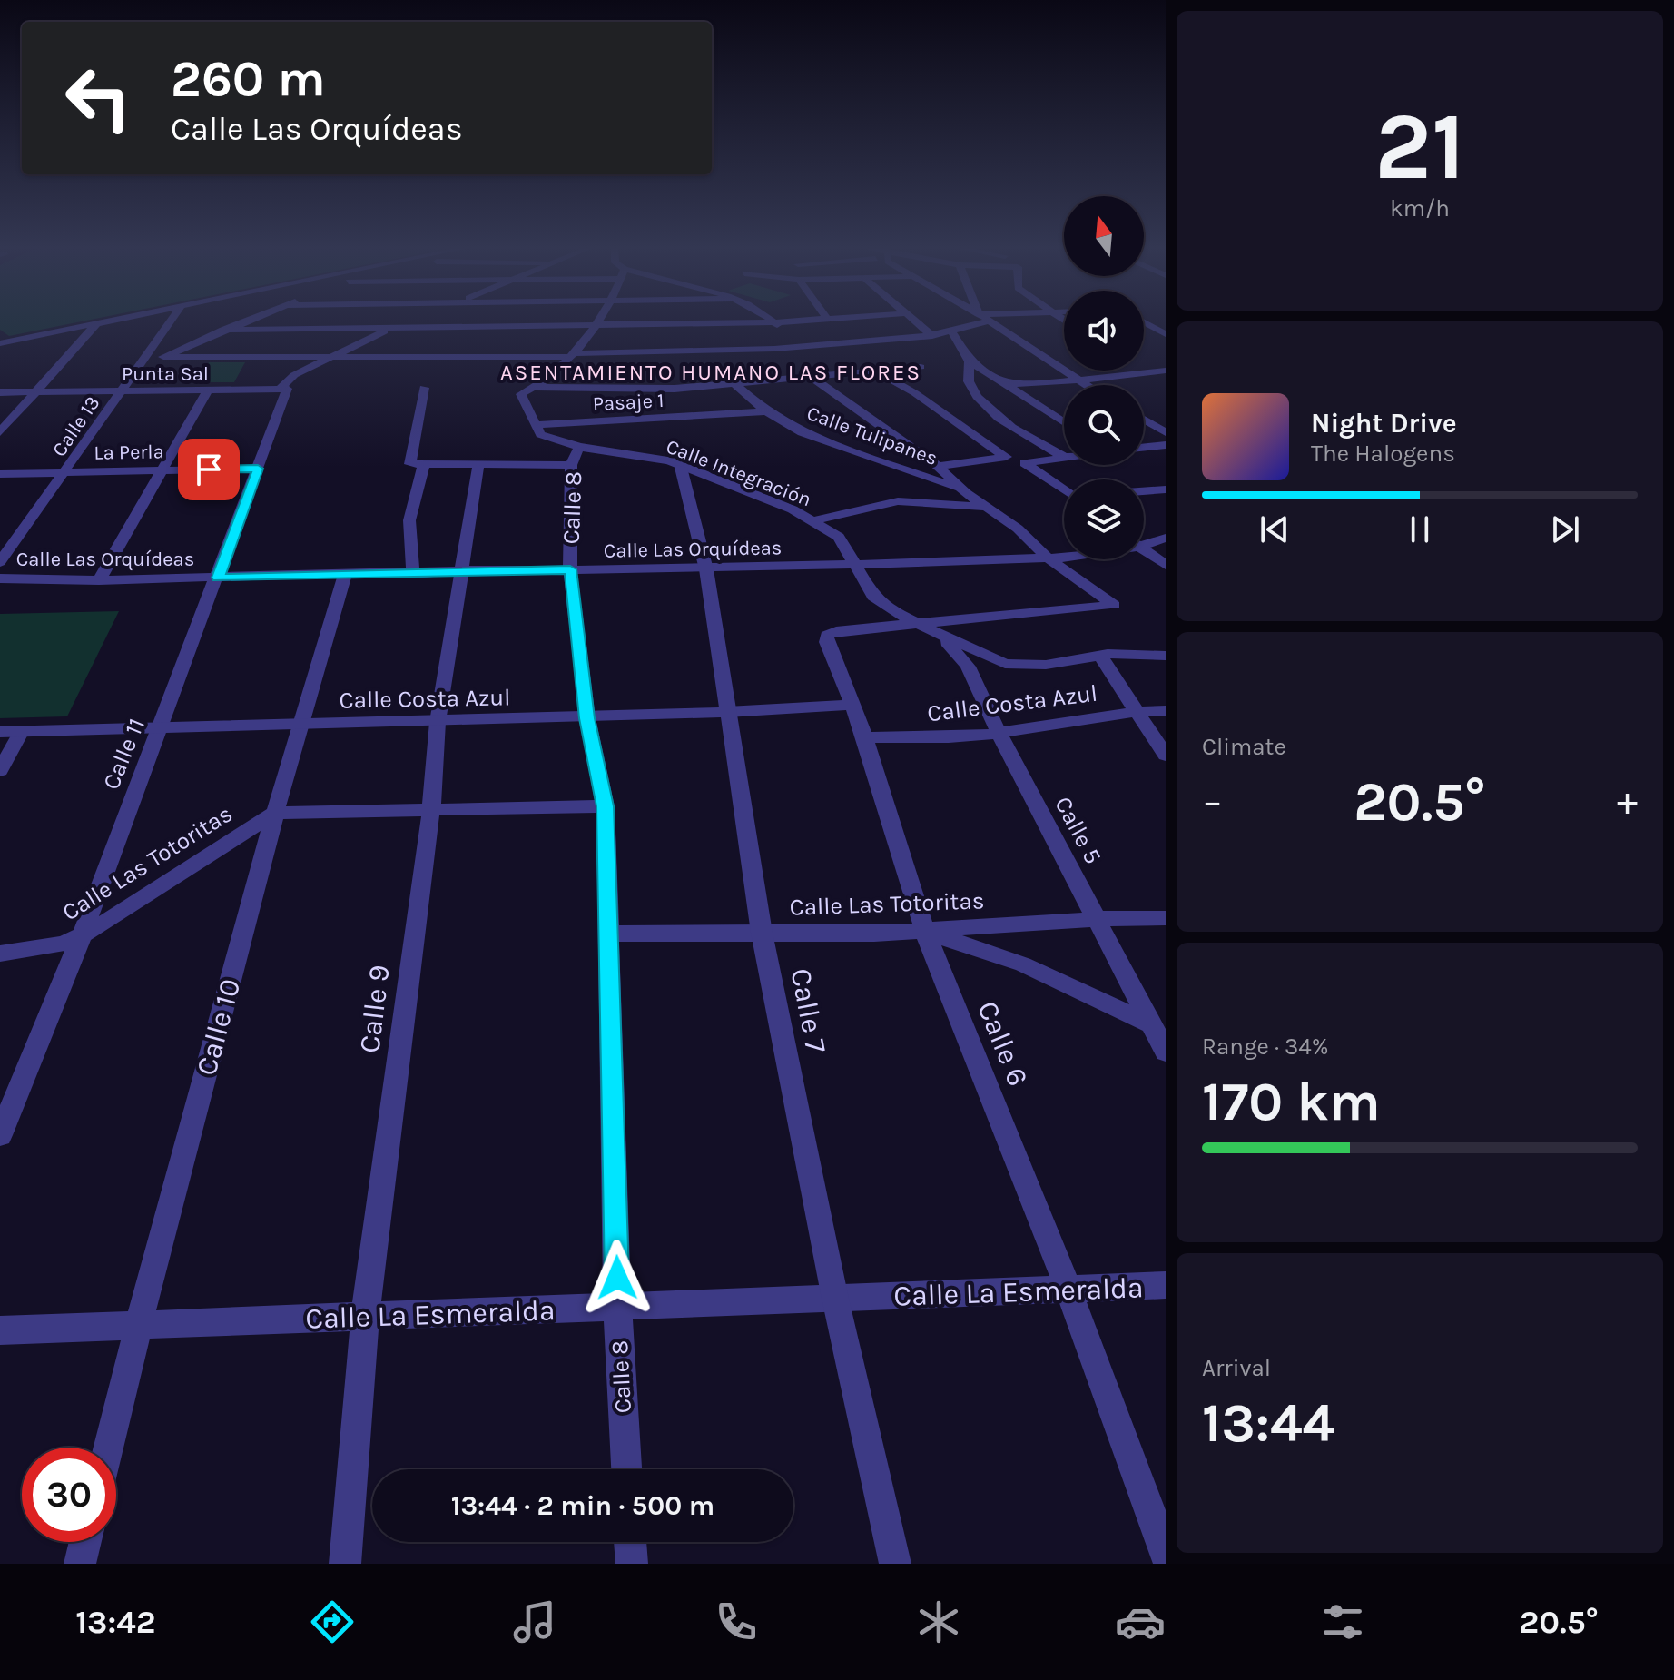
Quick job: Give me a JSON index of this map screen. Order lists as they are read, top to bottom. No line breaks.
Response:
{"streets":{"street":["Punta Sal","Pasaje 1","Calle 13","Calle Tulipanes","La Perla","Calle Integración","Calle 8","Calle Las Orquídeas","Calle Costa Azul","Calle 11","Calle 5","Calle Las Totoritas","Calle 9","Calle 7","Calle 10","Calle 6","Calle La Esmeralda"]},"crossings":[["Punta Sal","Calle 13"],["Punta Sal","Calle 11"],["Pasaje 1","Calle Tulipanes"],["Pasaje 1","Calle Integración"],["Calle 13","La Perla"],["Calle Tulipanes","Calle Integración"],["Calle Tulipanes","Calle Las Orquídeas"],["Calle Tulipanes","Calle 6"],["La Perla","Calle 11"],["Calle Integración","Calle 8"],["Calle Integración","Calle Las Orquídeas"],["Calle Integración","Calle 5"],["Calle Integración","Calle 7"],["Calle Integración","Calle 6"],["Calle 8","Calle Las Orquídeas"],["Calle 8","Calle Costa Azul"],["Calle 8","Calle Las Totoritas"],["Calle 8","Calle La Esmeralda"],["Calle Las Orquídeas","Calle 11"],["Calle Las Orquídeas","Calle 9"],["Calle Las Orquídeas","Calle 7"],["Calle Las Orquídeas","Calle 10"],["Calle Costa Azul","Calle 11"],["Calle Costa Azul","Calle 5"],["Calle Costa Azul","Calle 9"],["Calle Costa Azul","Calle 7"],["Calle Costa Azul","Calle 10"],["Calle Costa Azul","Calle 6"],["Calle 11","Calle Las Totoritas"],["Calle 5","Calle Las Totoritas"],["Calle Las Totoritas","Calle 7"],["Calle Las Totoritas","Calle 10"],["Calle Las Totoritas","Calle 6"],["Calle 9","Calle La Esmeralda"],["Calle 7","Calle La Esmeralda"],["Calle 10","Calle La Esmeralda"],["Calle 6","Calle La Esmeralda"]],"districts":["ASENTAMIENTO HUMANO LAS FLORES"],"north":"top","page":{"tile":[["21","km/h"],"Climate",["Range · 34%","170 km"],["Arrival","13:44"]],"turn":["260 m","Calle Las Orquídeas"],"song":["Night Drive","The Halogens"],"heat":["−","20.5°","+"],"limit":"30","trip":"13:44 · 2 min · 500 m","tabs":["13:42","20.5°"]}}
